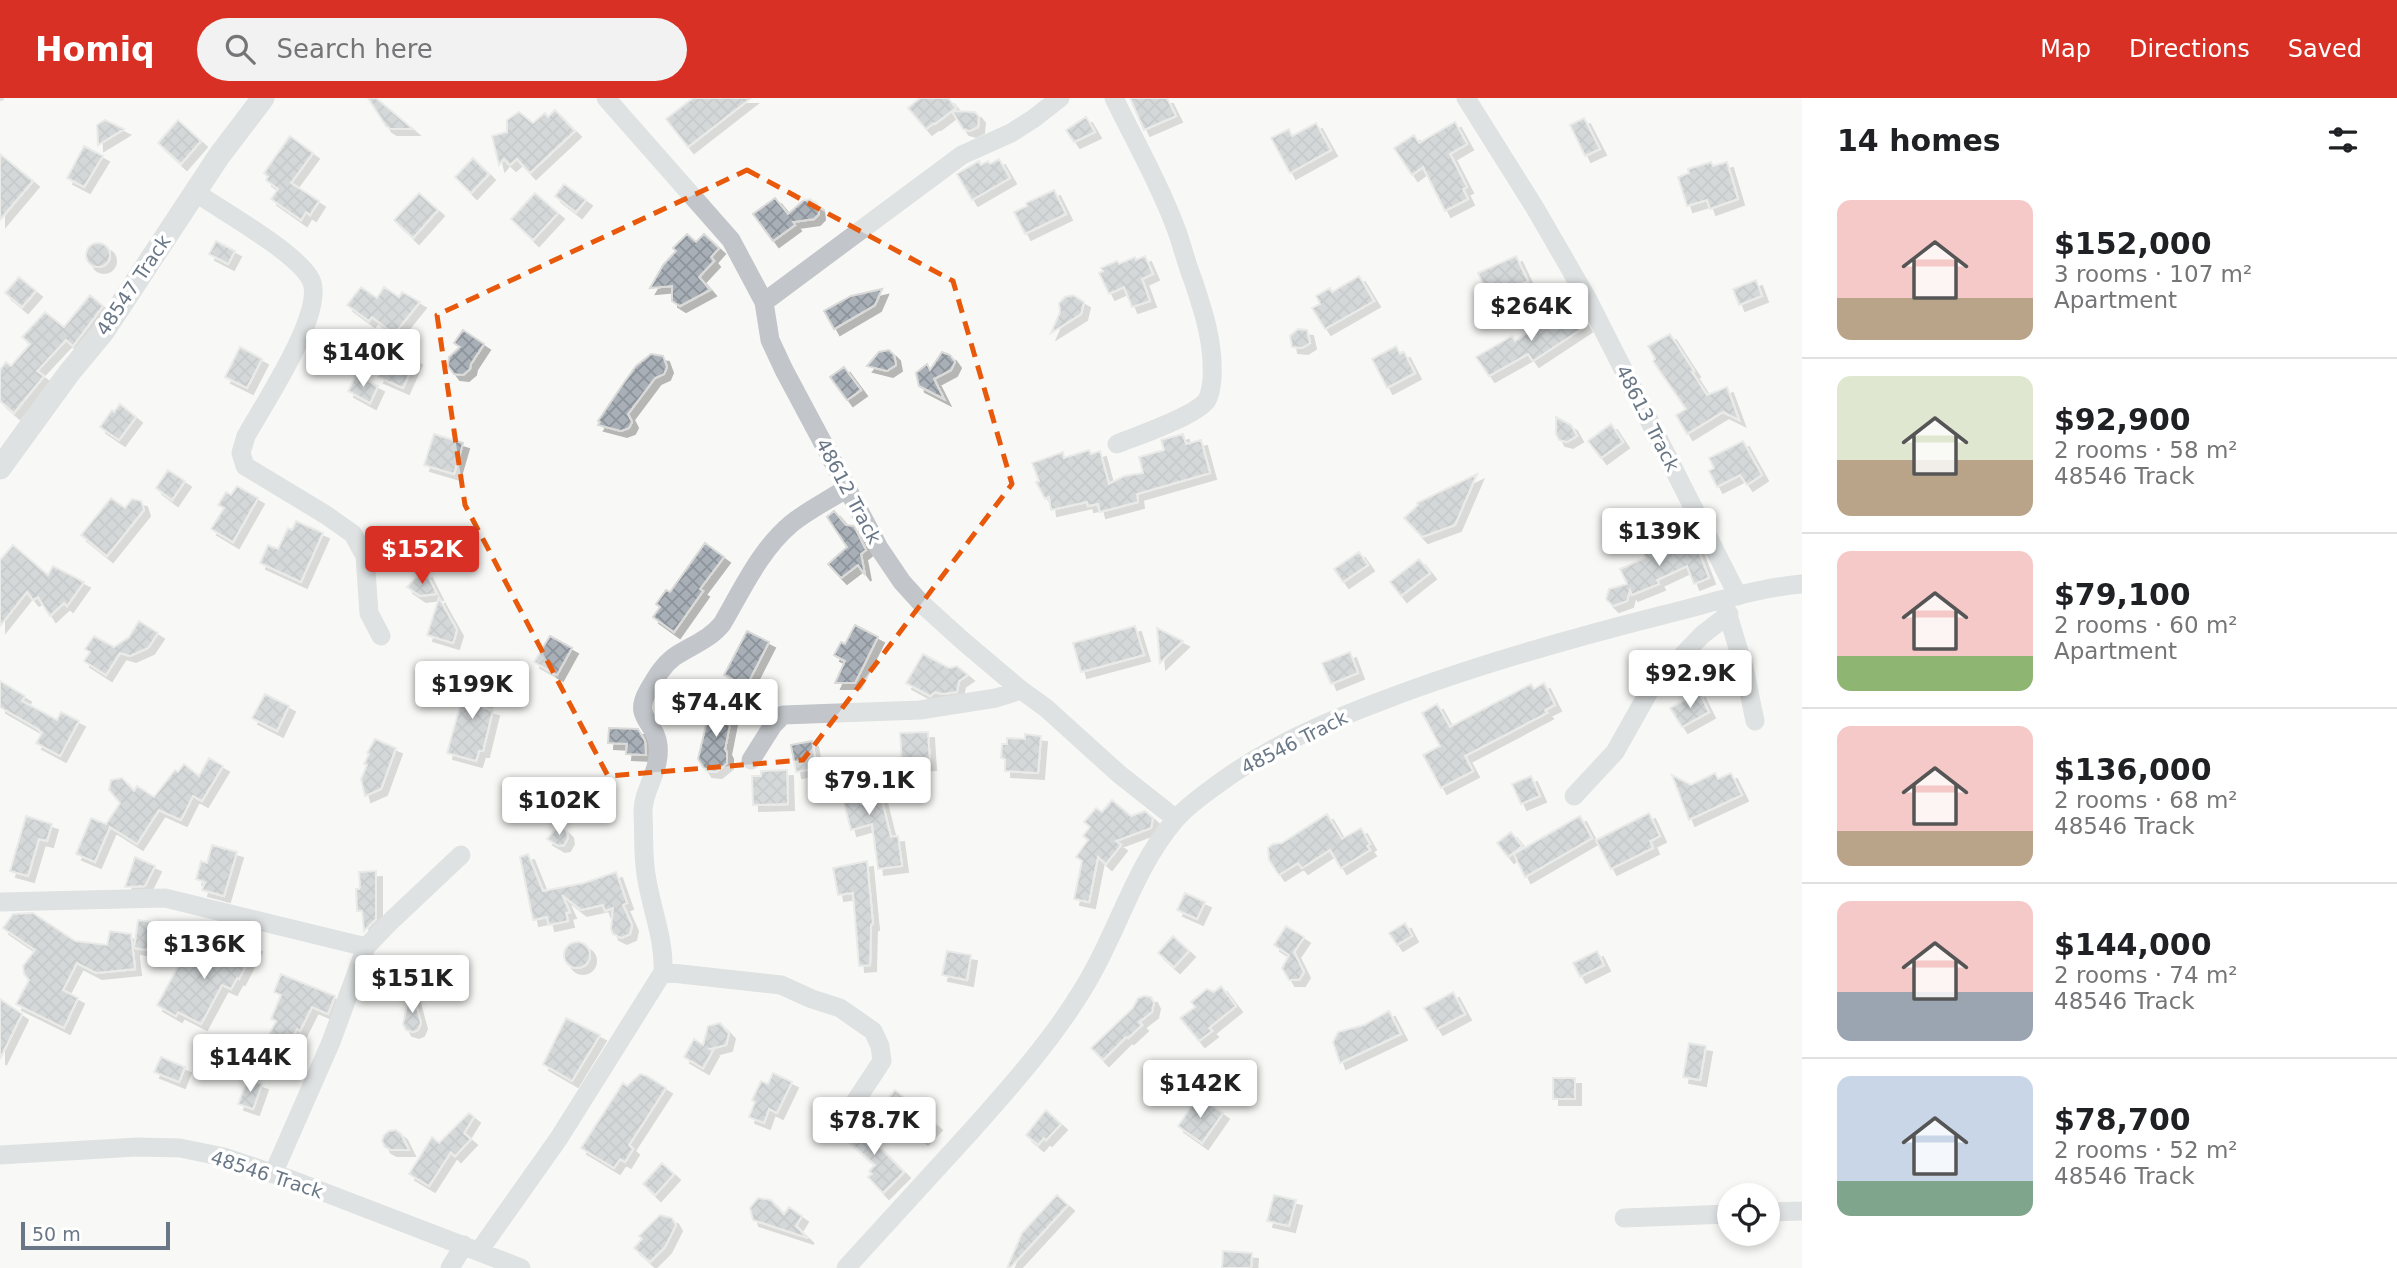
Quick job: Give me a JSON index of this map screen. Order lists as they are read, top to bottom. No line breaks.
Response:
{"streets":{"street":["48547 Track","48613 Track","48612 Track","48546 Track"]},"crossings":[["48613 Track","48546 Track"],["48612 Track","48546 Track"]],"scale_bar":"50 m","page":{"header":"Homiq","search":"Search here","nav":["Map","Directions","Saved"],"heading":"14 homes","list":[{"name":"$152,000","note":"3 rooms · 107 m² · Apartment"},{"name":"$92,900","note":"2 rooms · 58 m² · 48546 Track"},{"name":"$79,100","note":"2 rooms · 60 m² · Apartment"},{"name":"$136,000","note":"2 rooms · 68 m² · 48546 Track"},{"name":"$144,000","note":"2 rooms · 74 m² · 48546 Track"},{"name":"$78,700","note":"2 rooms · 52 m² · 48546 Track"}],"price":["$264K","$140K","$139K","$152K","$92.9K","$199K","$74.4K","$79.1K","$102K","$136K","$151K","$144K","$142K","$78.7K"],"scale":"50 m"}}
